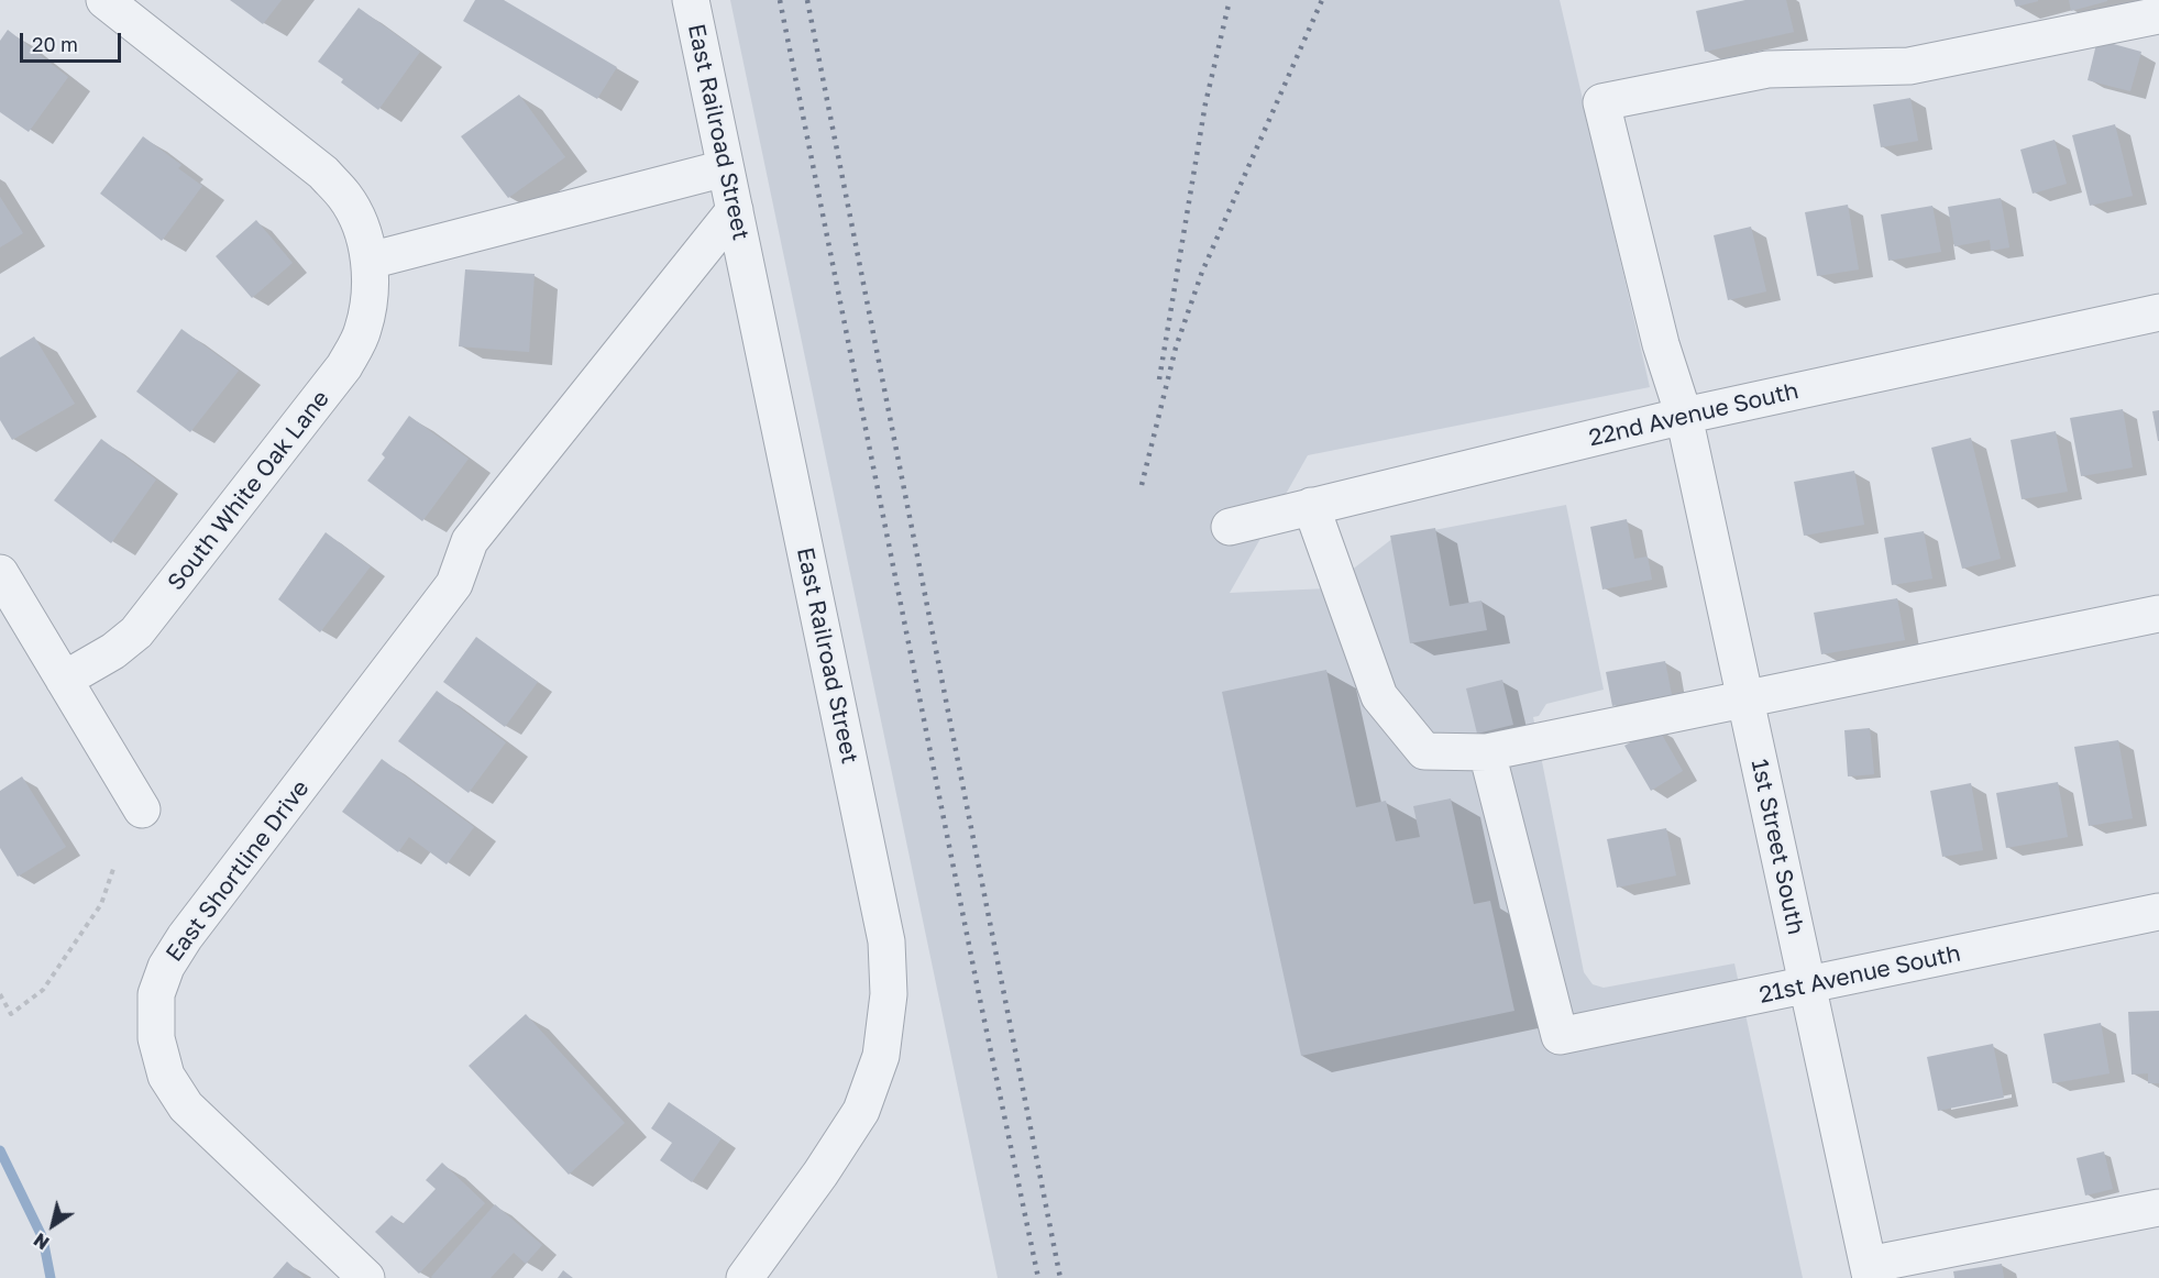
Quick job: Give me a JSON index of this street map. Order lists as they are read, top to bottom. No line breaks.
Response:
{"streets":{"street":["East Railroad Street","22nd Avenue South","South White Oak Lane","1st Street South","East Shortline Drive","21st Avenue South"]},"crossings":[["East Railroad Street","East Shortline Drive"],["22nd Avenue South","1st Street South"],["1st Street South","21st Avenue South"]],"scale_bar":"20 m","north":"bottom left"}
